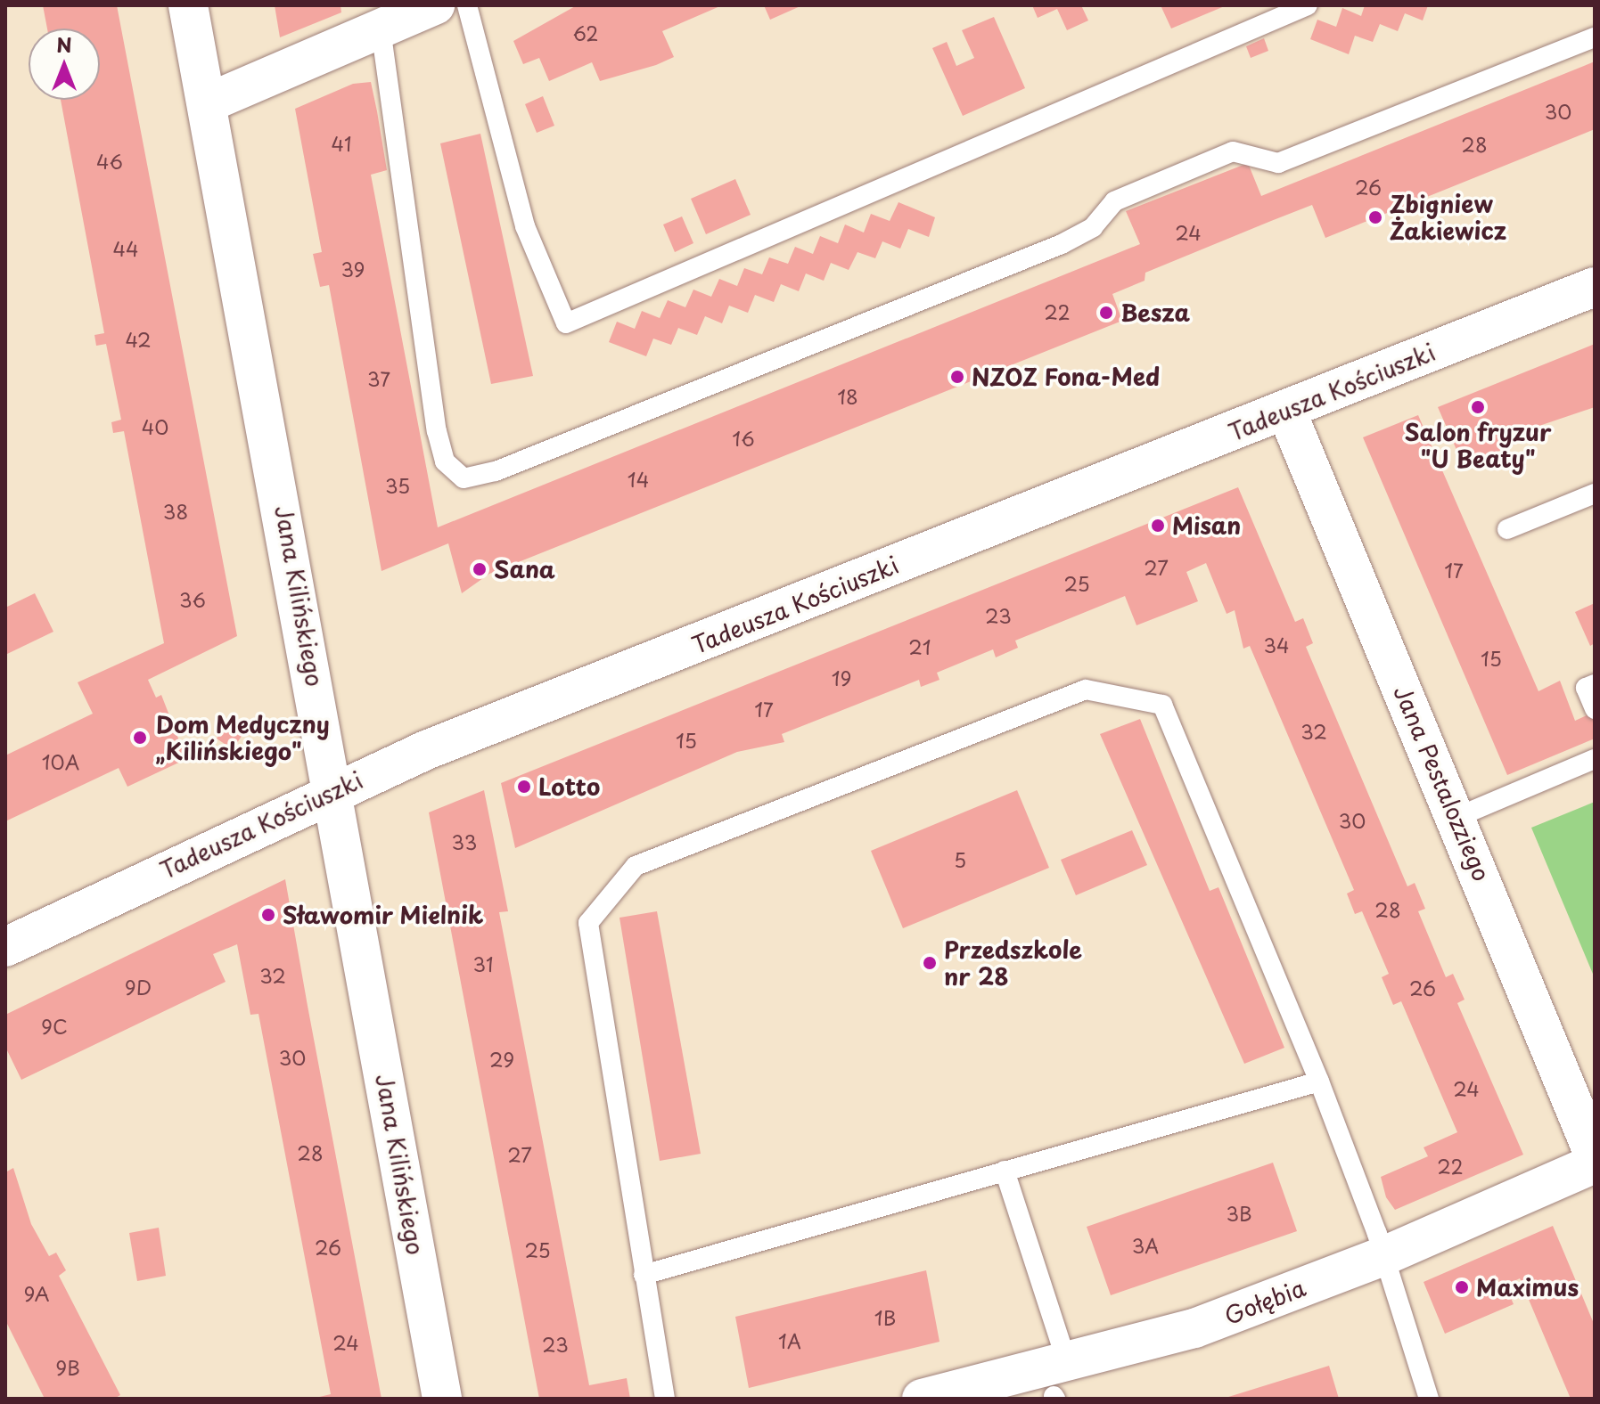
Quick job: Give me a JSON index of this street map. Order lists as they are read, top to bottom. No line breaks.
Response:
{"streets":{"street":["Tadeusza Kościuszki","Jana Kilińskiego","Jana Pestalozziego","Gołębia"]},"crossings":[["Tadeusza Kościuszki","Jana Kilińskiego"],["Tadeusza Kościuszki","Jana Pestalozziego"]],"places":["Zbigniew Żakiewicz","Besza","NZOZ Fona-Med","Salon fryzur \"U Beaty\"","Misan","Sana","Dom Medyczny „Kilińskiego\"","Lotto","Sławomir Mielnik","Przedszkole nr 28","Maximus"],"house_numbers":["62","30","41","28","46","26","24","44","39","22","42","37","18","40","16","14","35","38","27","17","25","36","23","34","21","15","19","17","32","15","10A","30","33","5","28","31","32","9D","26","9C","30","29","24","28","27","22","3B","3A","26","25","9A","1B","1A","24","23","9B"],"north":"top"}
